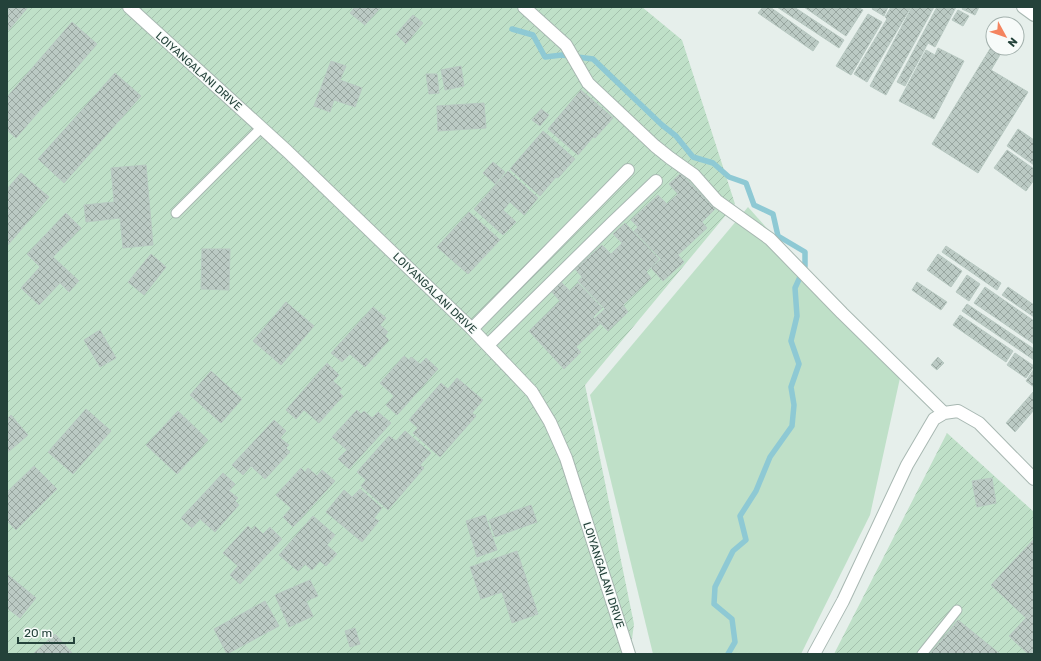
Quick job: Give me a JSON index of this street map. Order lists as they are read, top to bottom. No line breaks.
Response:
{"streets":{"street":["LOIYANGALANI DRIVE"]},"scale_bar":"20 m","north":"bottom right"}
